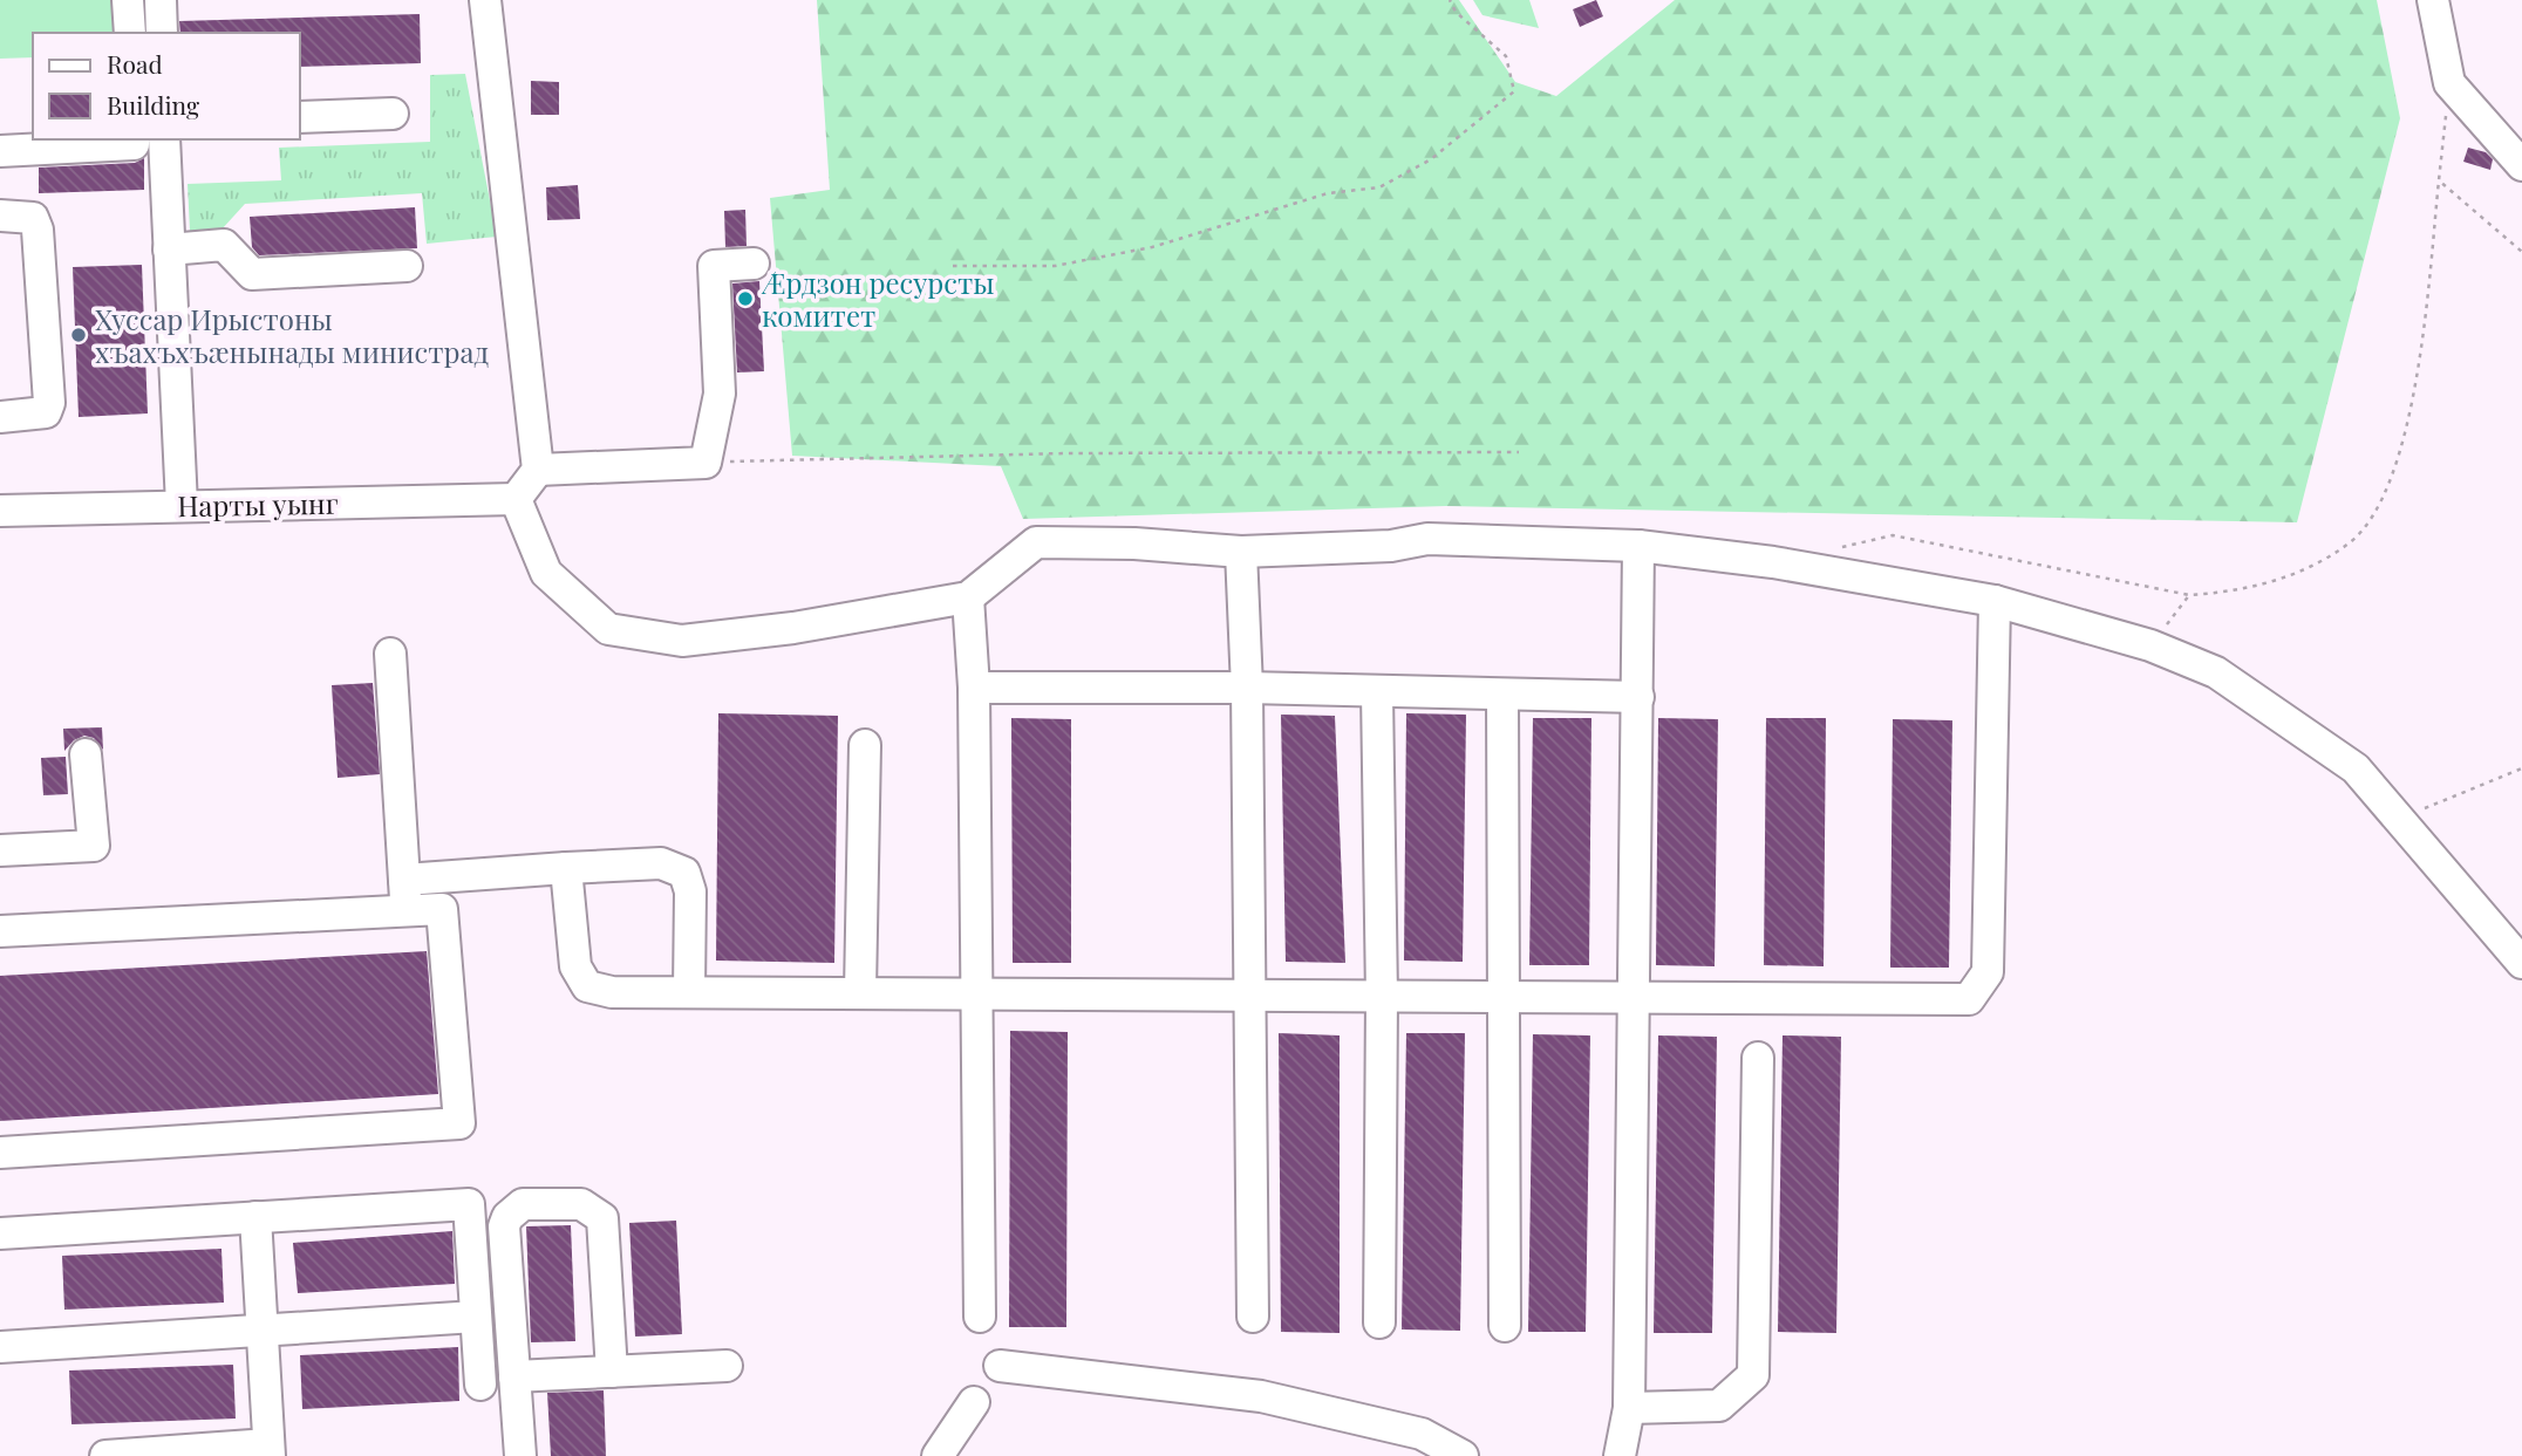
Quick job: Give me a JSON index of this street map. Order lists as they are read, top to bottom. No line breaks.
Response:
{"streets":{"street":["Нарты уынг"]},"places":["Æрдзон ресурсты комитет","Хуссар Ирыстоны хъахъхъæнынады министрад"],"legend":["Road","Building"]}
